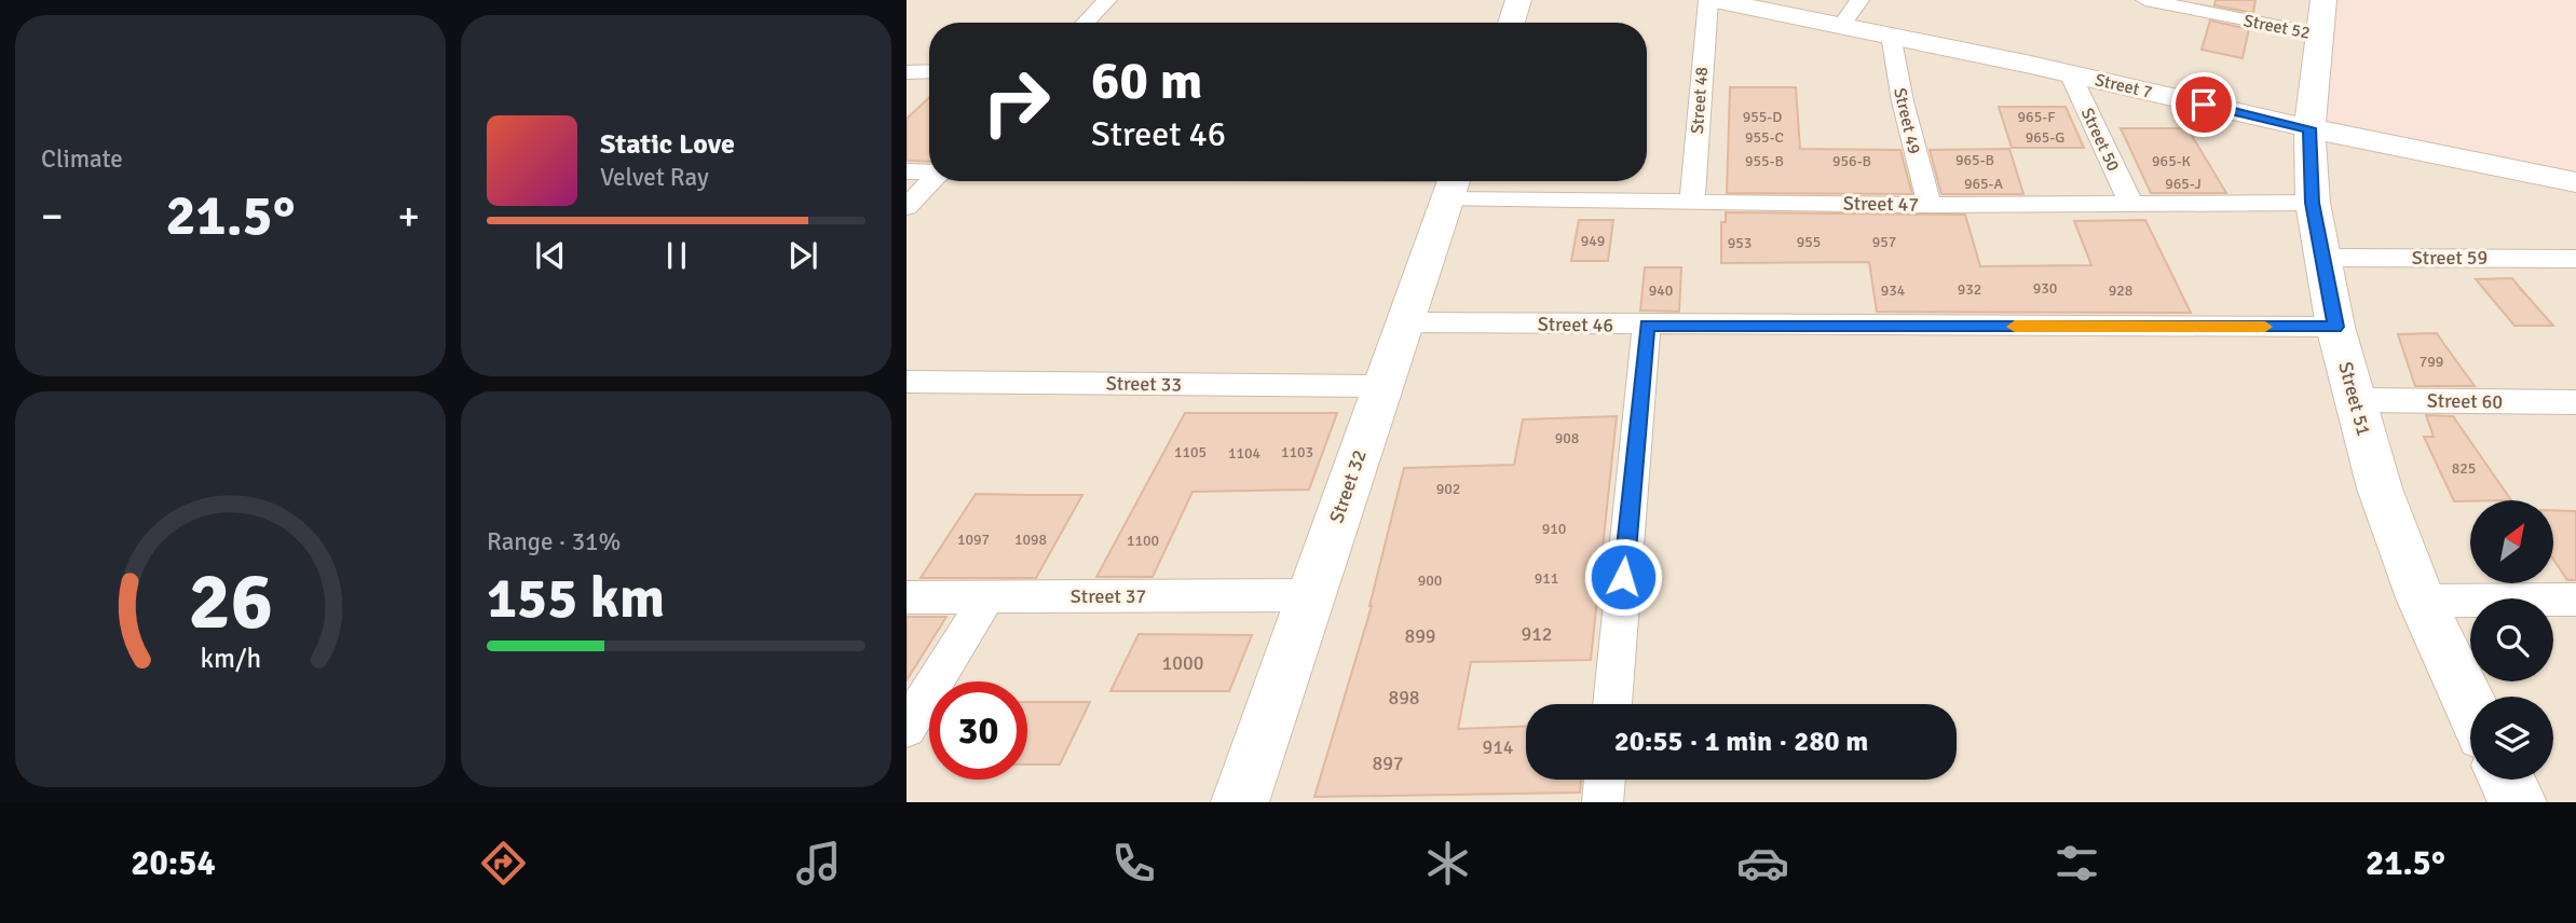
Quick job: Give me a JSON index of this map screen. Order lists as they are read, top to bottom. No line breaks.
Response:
{"streets":{"street":["Street 52","Street 7","Street 48","Street 49","Street 50","Street 47","Street 59","Street 46","Street 33","Street 51","Street 60","Street 32","Street 37"]},"crossings":[["Street 52","Street 51"],["Street 7","Street 49"],["Street 7","Street 50"],["Street 7","Street 51"],["Street 48","Street 47"],["Street 49","Street 47"],["Street 50","Street 47"],["Street 47","Street 51"],["Street 47","Street 32"],["Street 59","Street 51"],["Street 46","Street 51"],["Street 46","Street 32"],["Street 33","Street 32"],["Street 51","Street 60"],["Street 32","Street 37"]],"house_numbers":["955-D","965-F","955-C","965-G","965-B","955-B","956-B","965-K","965-A","965-J","949","955","957","953","930","932","940","934","928","799","908","1105","1103","1104","825","902","910","1097","1098","1100","911","900","912","899","1000","898","914","897"],"north":"top right","page":{"tile":["Climate",["Range · 31%","155 km"]],"turn":["60 m","Street 46"],"song":["Static Love","Velvet Ray"],"heat":["−","21.5°","+"],"limit":"30","trip":"20:55 · 1 min · 280 m","tabs":["20:54","21.5°"],"gauge":["26","km/h"]}}
